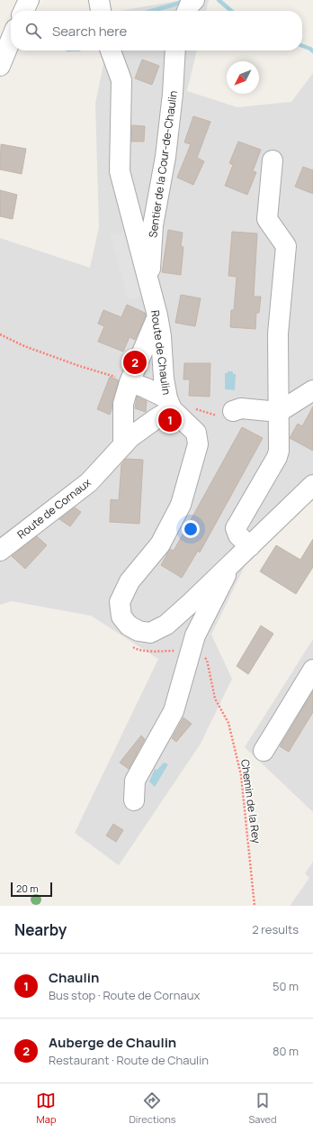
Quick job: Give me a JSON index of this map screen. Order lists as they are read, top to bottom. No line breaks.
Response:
{"streets":{"street":["Sentier de la Cour-de-Chaulin","Route de Chaulin","Route de Cornaux"],"path":["Chemin de la Rey"]},"crossings":[["Sentier de la Cour-de-Chaulin","Route de Chaulin"],["Route de Chaulin","Route de Cornaux"]],"scale_bar":"20 m","north":"bottom left","page":{"search":"Search here","pins":["2","1"],"scale":"20 m","heading":["Nearby","2 results"],"list":[{"mark":"1","name":"Chaulin","note":"Bus stop · Route de Cornaux","value":"50 m"},{"mark":"2","name":"Auberge de Chaulin","note":"Restaurant · Route de Chaulin","value":"80 m"}],"nav":["Map","Directions","Saved"]}}
